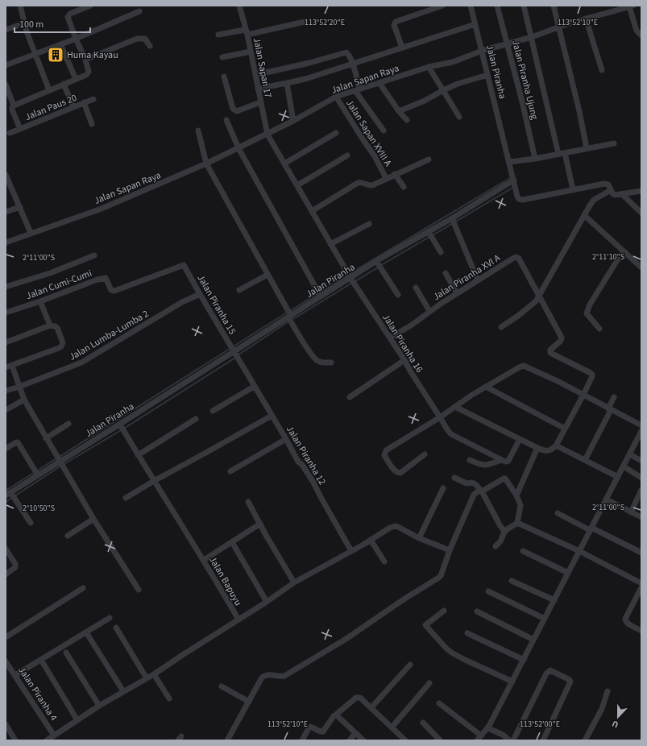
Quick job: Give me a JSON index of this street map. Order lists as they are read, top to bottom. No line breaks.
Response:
{"streets":{"street":["Jalan Sapan 17","Jalan Piranha","Jalan Sapan Raya","Jalan Piranha Ujung","Jalan Paus 20","Jalan Sapan XVIII A","Jalan Piranha XVI A","Jalan Cumi-Cumi","Jalan Piranha 15","Jalan Lumba-Lumba 2","Jalan Piranha 16","Jalan Piranha 12","Jalan Bapuyu","Jalan Piranha 4"]},"crossings":[["Jalan Sapan 17","Jalan Sapan Raya"],["Jalan Sapan 17","Jalan Piranha 16"],["Jalan Piranha","Jalan Sapan Raya"],["Jalan Piranha","Jalan Piranha 15"],["Jalan Piranha","Jalan Piranha 16"],["Jalan Piranha","Jalan Piranha 12"],["Jalan Piranha","Jalan Bapuyu"],["Jalan Sapan Raya","Jalan Piranha Ujung"],["Jalan Sapan Raya","Jalan Sapan XVIII A"],["Jalan Piranha XVI A","Jalan Piranha 16"],["Jalan Cumi-Cumi","Jalan Piranha 15"],["Jalan Piranha 15","Jalan Lumba-Lumba 2"],["Jalan Piranha 15","Jalan Piranha 12"],["Jalan Bapuyu","Jalan Piranha 4"]],"places":{"building":["Huma Kayau"]},"scale_bar":"100 m","north":"bottom","coordinates":["113°52'10\"E","113°52'20\"E","2°11'10\"S","2°11'00\"S","2°10'50\"S","113°52'00\"E"]}
